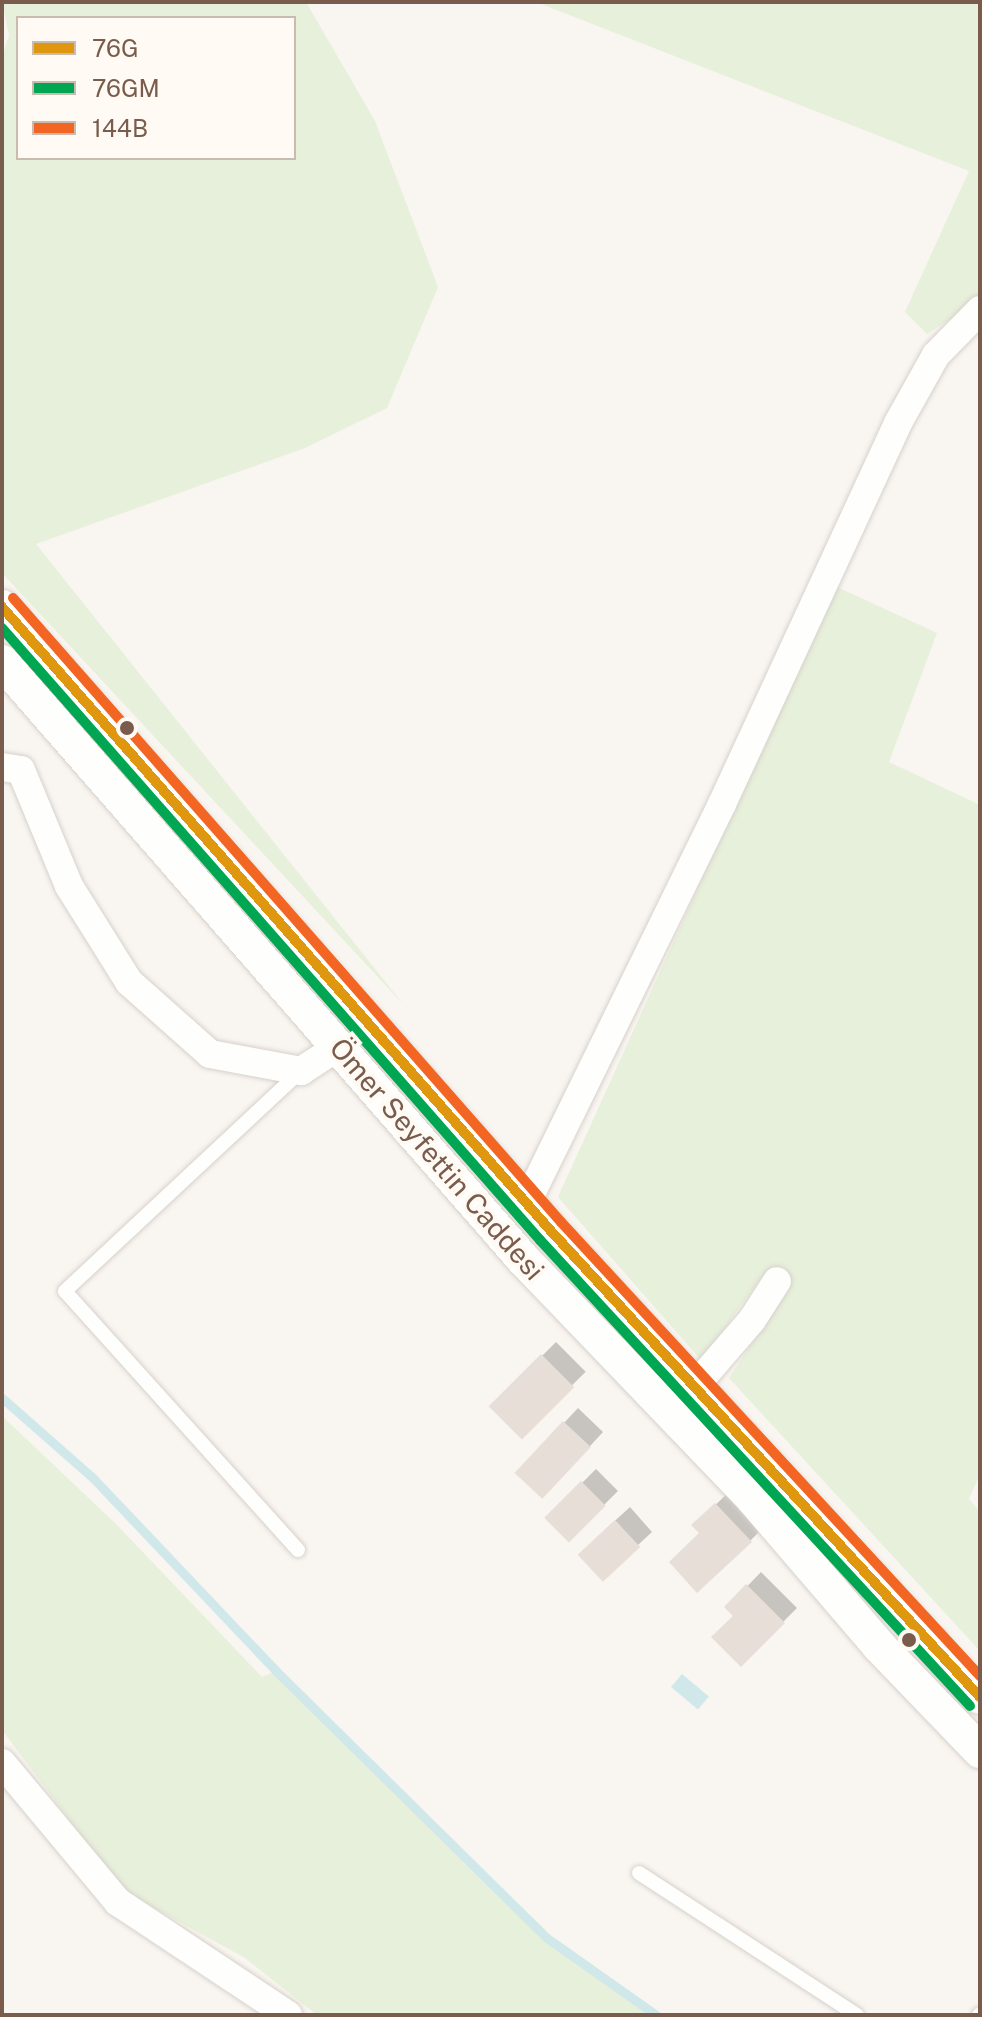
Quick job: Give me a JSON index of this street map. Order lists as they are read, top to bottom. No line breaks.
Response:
{"streets":{"street":["Ömer Seyfettin Caddesi"]},"lines":["transit line 144B","transit line 76G","transit line 76GM"],"legend":["76G","76GM","144B"]}
